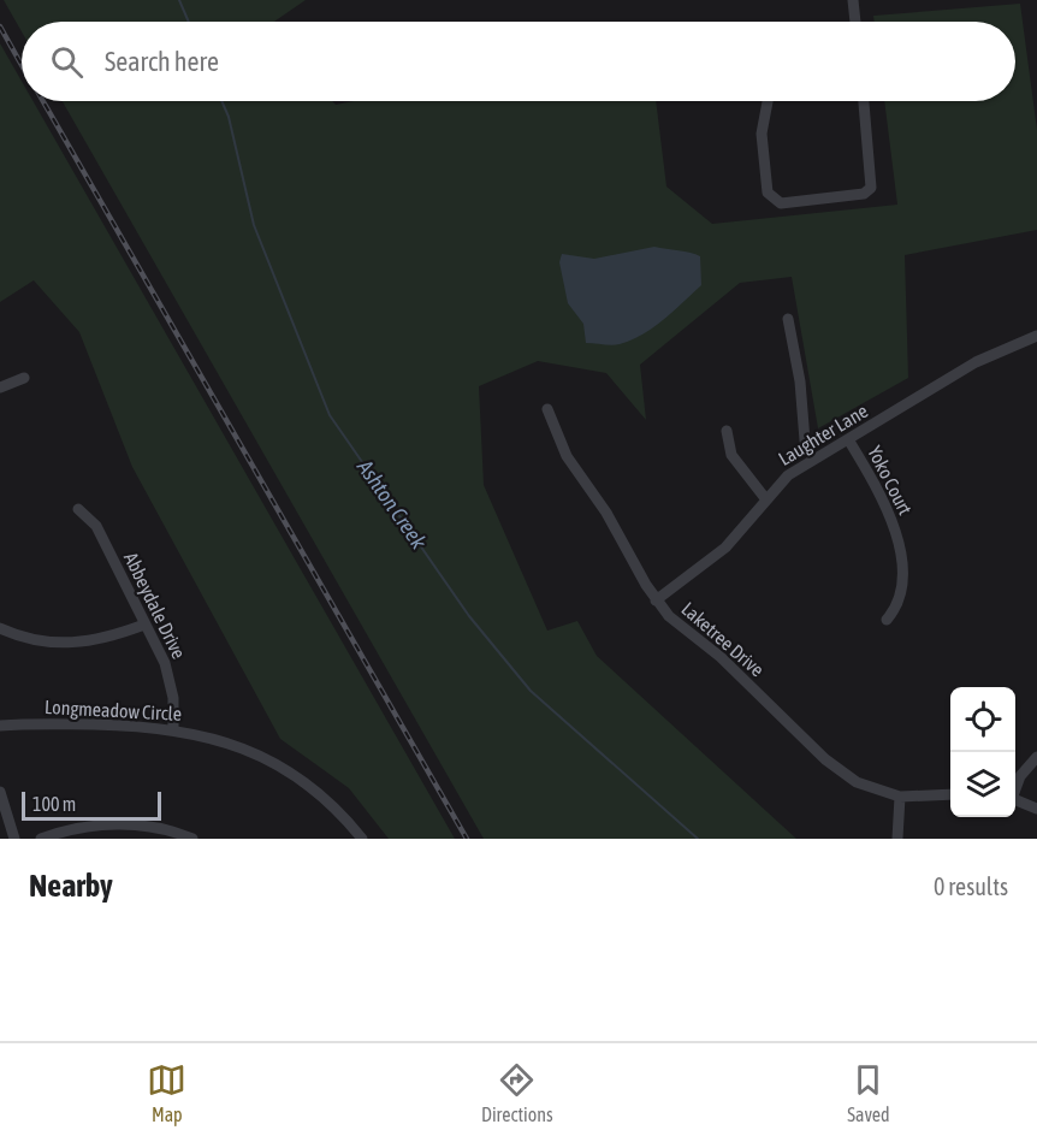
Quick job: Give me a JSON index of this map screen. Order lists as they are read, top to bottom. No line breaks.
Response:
{"streets":{"street":["Laughter Lane","Yoko Court","Abbeydale Drive","Laketree Drive","Longmeadow Circle"]},"crossings":[["Laughter Lane","Yoko Court"],["Laughter Lane","Laketree Drive"],["Abbeydale Drive","Longmeadow Circle"]],"water":["Ashton Creek"],"scale_bar":"100 m","page":{"search":"Search here","scale":"100 m","heading":["Nearby","0 results"],"nav":["Map","Directions","Saved"]}}
